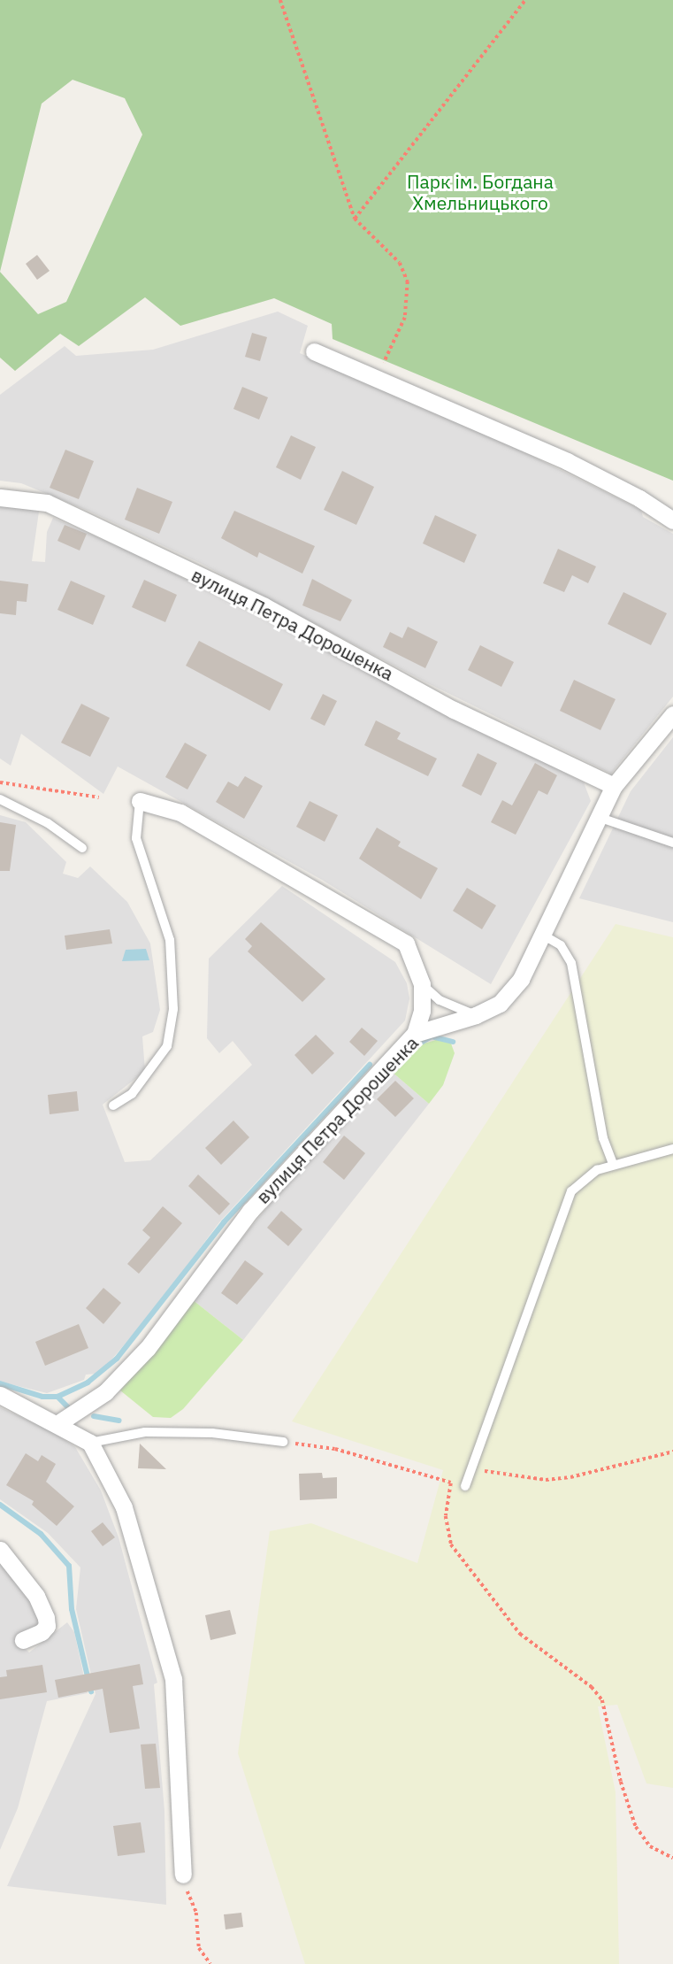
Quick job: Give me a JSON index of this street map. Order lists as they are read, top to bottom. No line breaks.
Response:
{"streets":{"street":["вулиця Петра Дорошенка"]},"parks":["Парк ім. Богдана Хмельницького"]}
